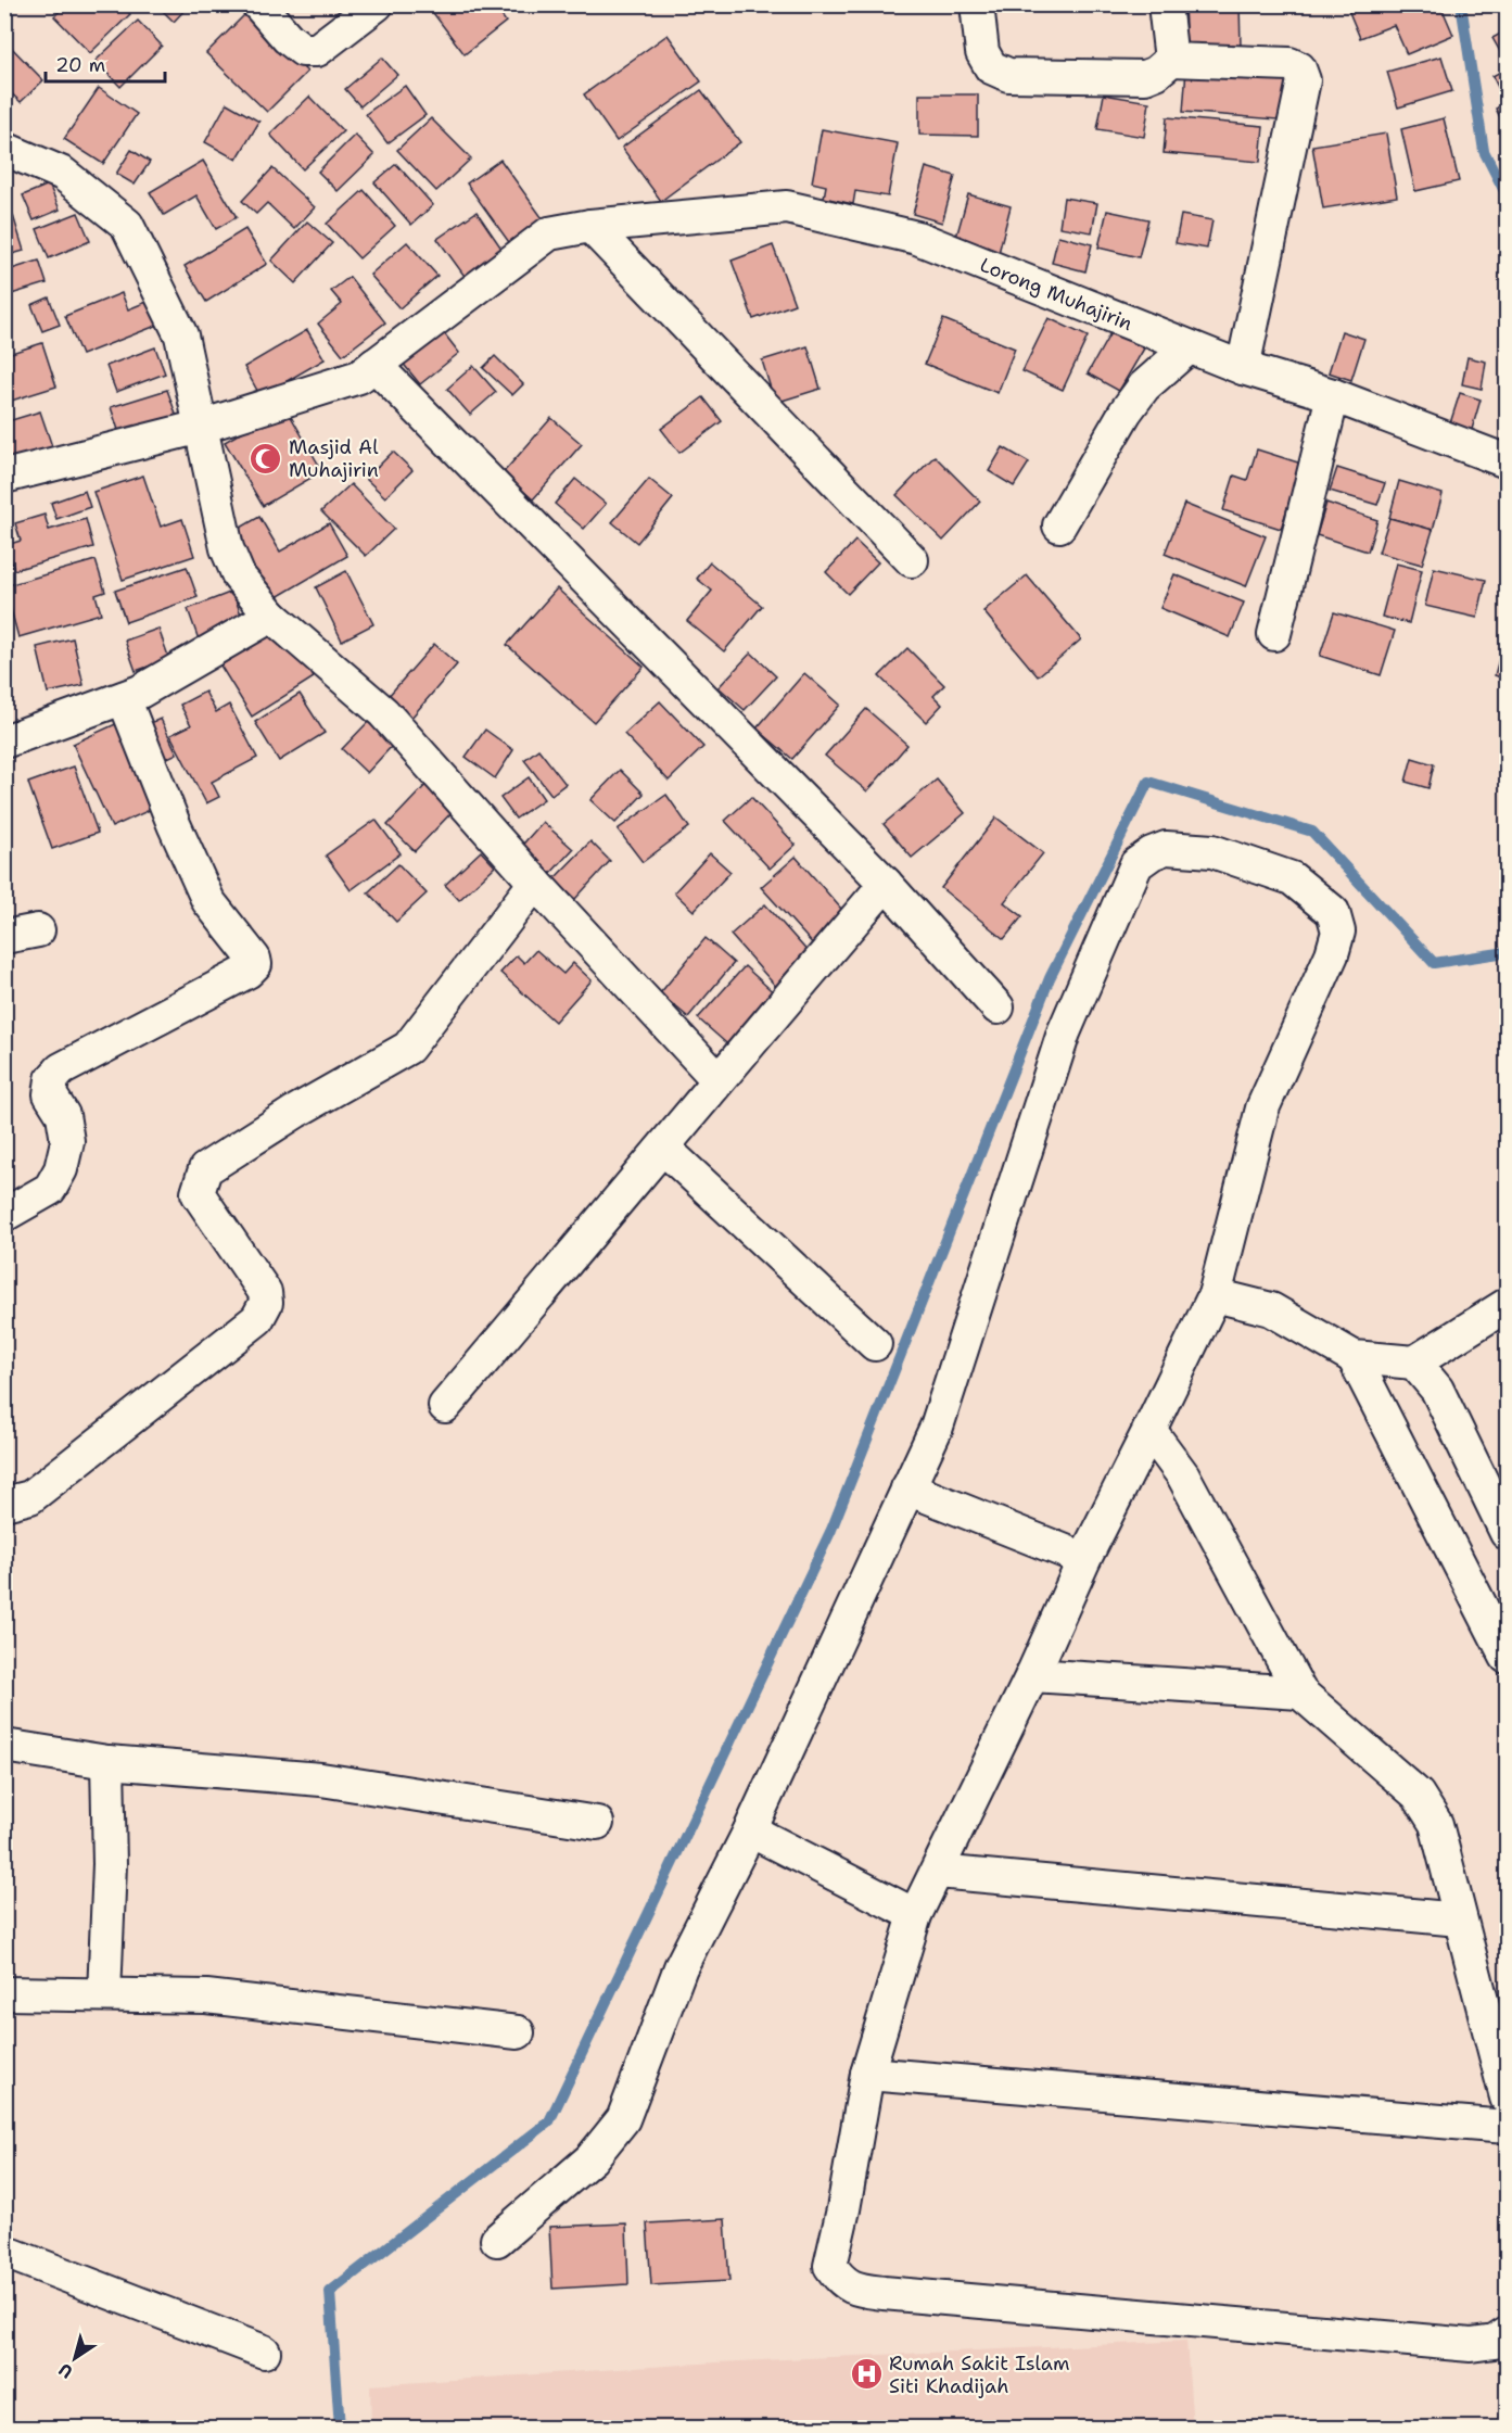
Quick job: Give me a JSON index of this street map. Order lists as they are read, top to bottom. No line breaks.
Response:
{"streets":{"street":["Lorong Muhajirin"]},"places":{"mosque":["Masjid Al Muhajirin"],"hospital":["Rumah Sakit Islam Siti Khadijah"]},"scale_bar":"20 m","north":"bottom left"}
